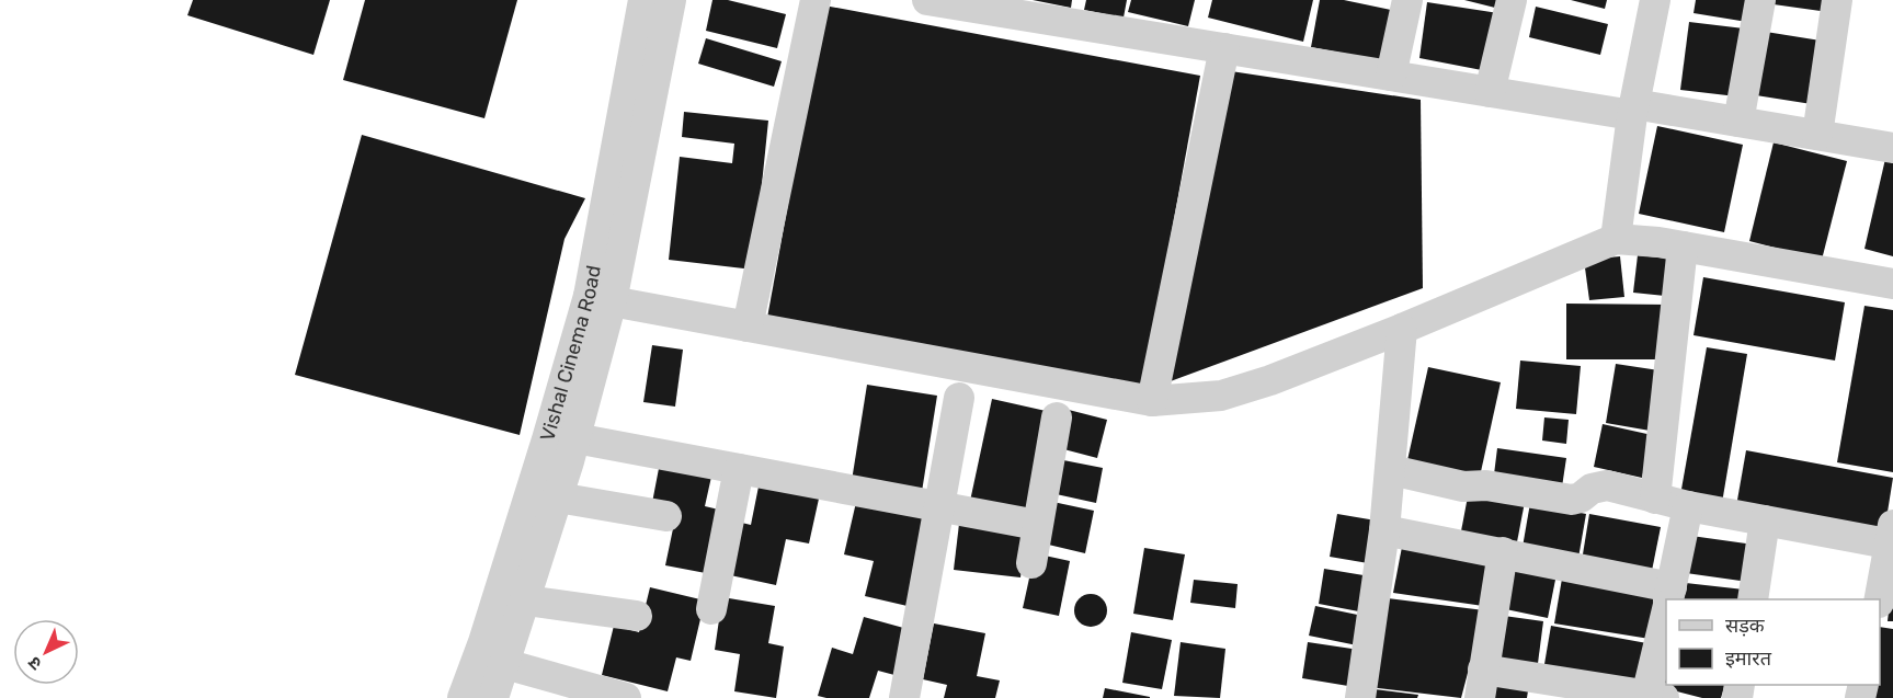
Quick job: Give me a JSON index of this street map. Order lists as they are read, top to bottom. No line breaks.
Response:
{"streets":{"street":["Vishal Cinema Road"]},"legend":["सड़क","इमारत"],"north":"bottom left"}
